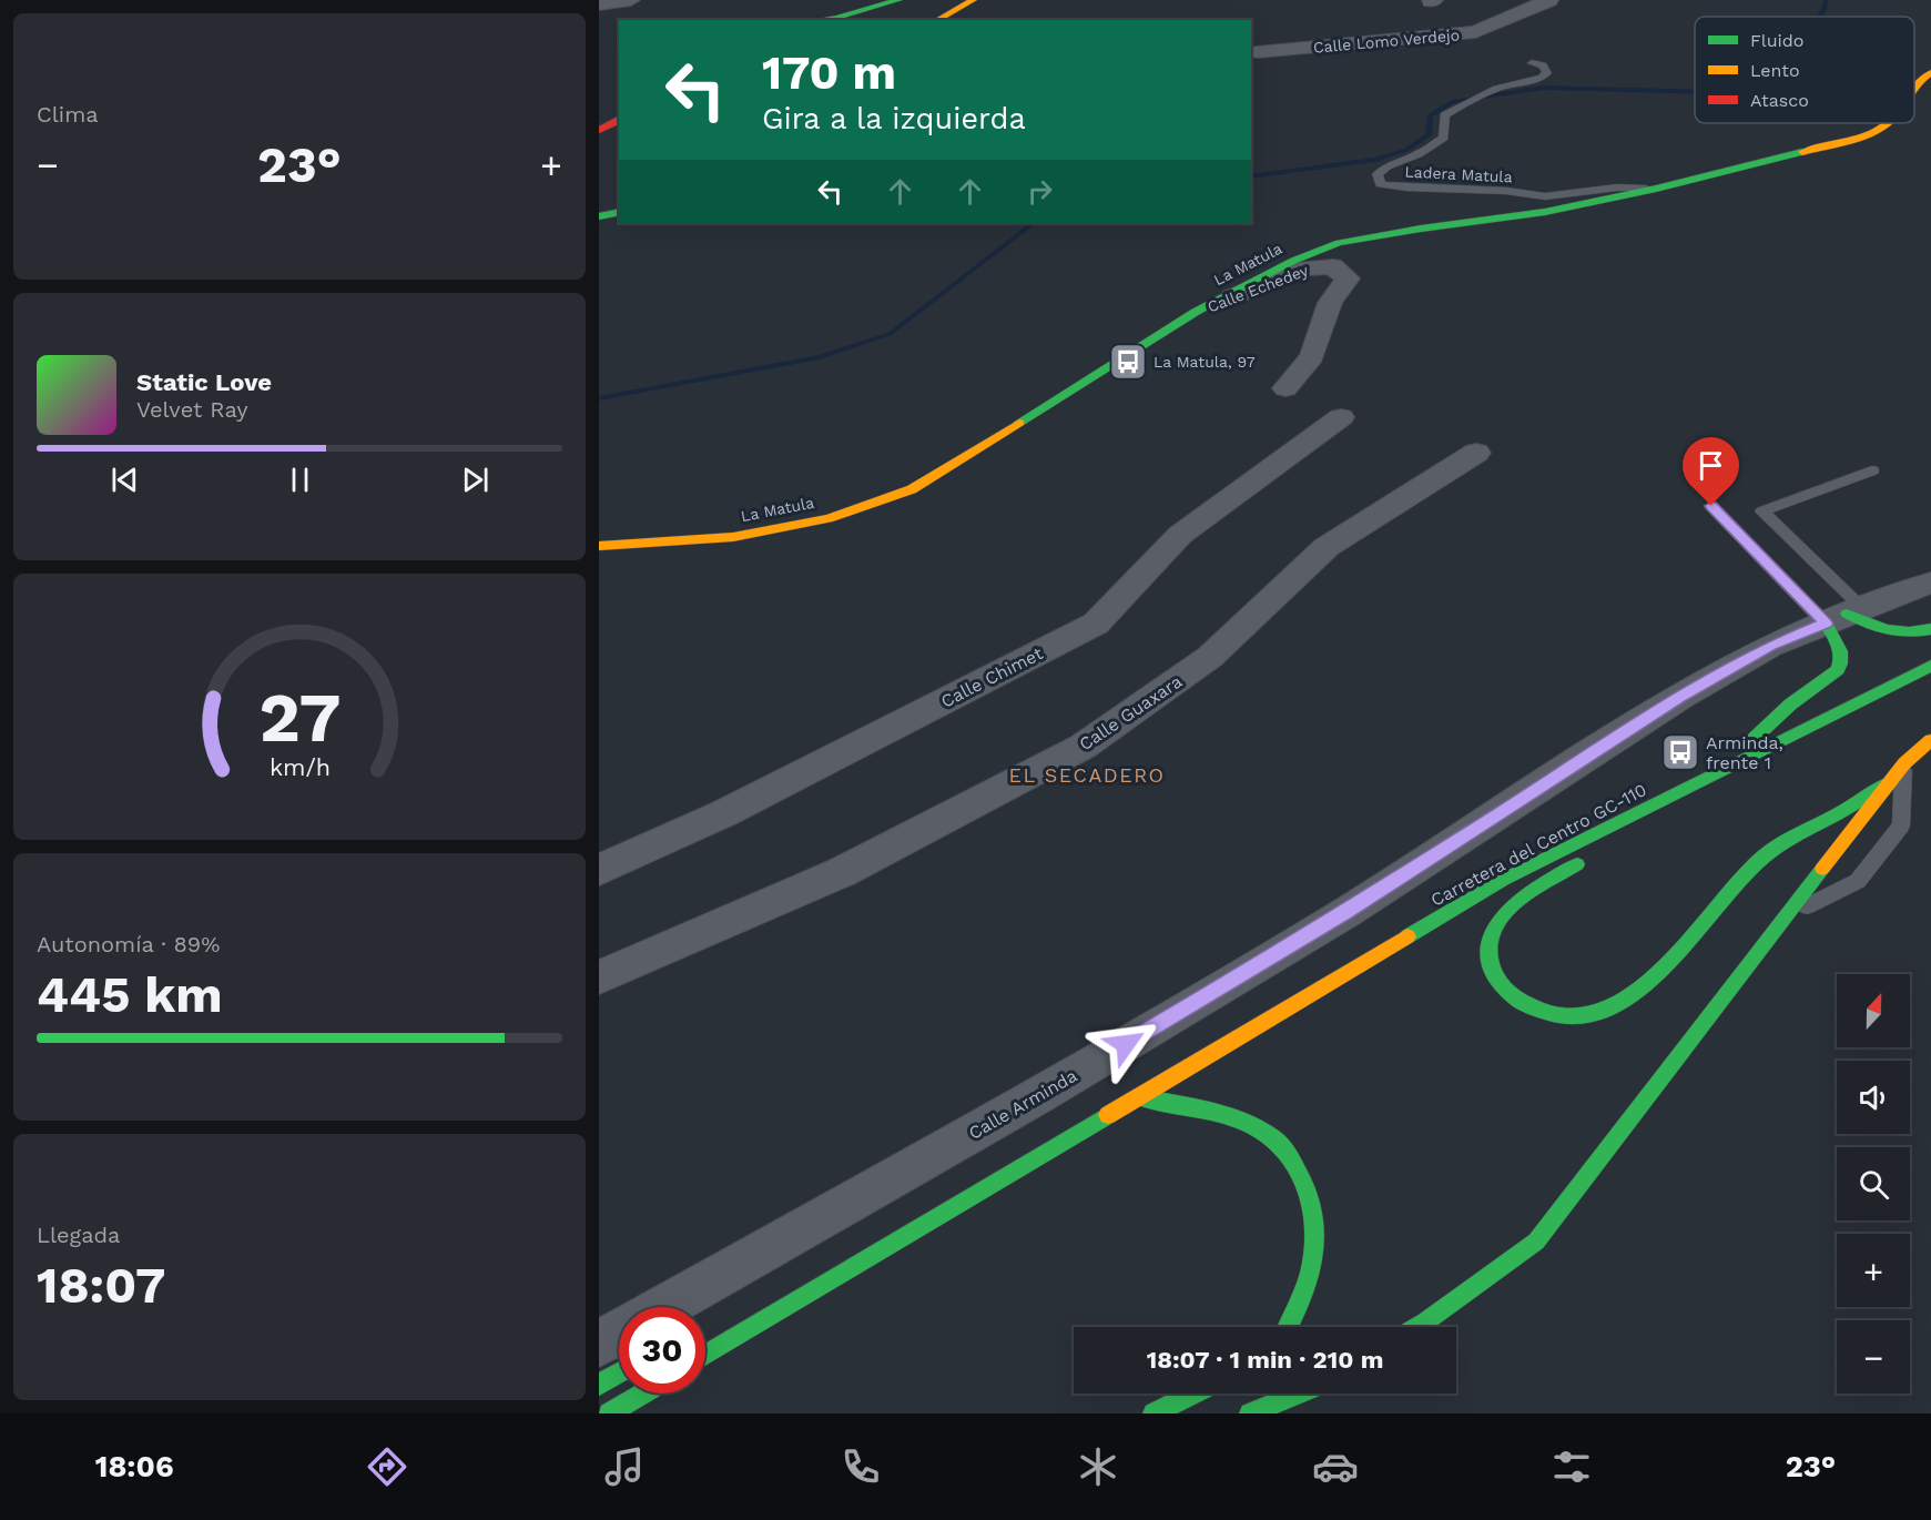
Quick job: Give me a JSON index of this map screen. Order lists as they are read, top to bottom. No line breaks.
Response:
{"streets":{"main road":["La Matula","Carretera del Centro GC-110"],"street":["Calle Lomo Verdejo","Calle Echedey","Calle Chimet","Calle Guaxara","Calle Arminda"],"lane":["Ladera Matula"]},"crossings":[["Ladera Matula","La Matula"],["La Matula","Calle Echedey"]],"districts":["EL SECADERO"],"places":{"bus stop":["La Matula, 97","Arminda, frente 1"]},"legend":["Fluido","Lento","Atasco"],"north":"top","page":{"tile":["Clima",["Autonomía · 89%","445 km"],["Llegada","18:07"]],"turn":["170 m","Gira a la izquierda"],"heat":["−","23°","+"],"song":["Static Love","Velvet Ray"],"map_buttons":["+","−"],"limit":"30","trip":"18:07 · 1 min · 210 m","tabs":["18:06","23°"],"gauge":["27","km/h"]}}
